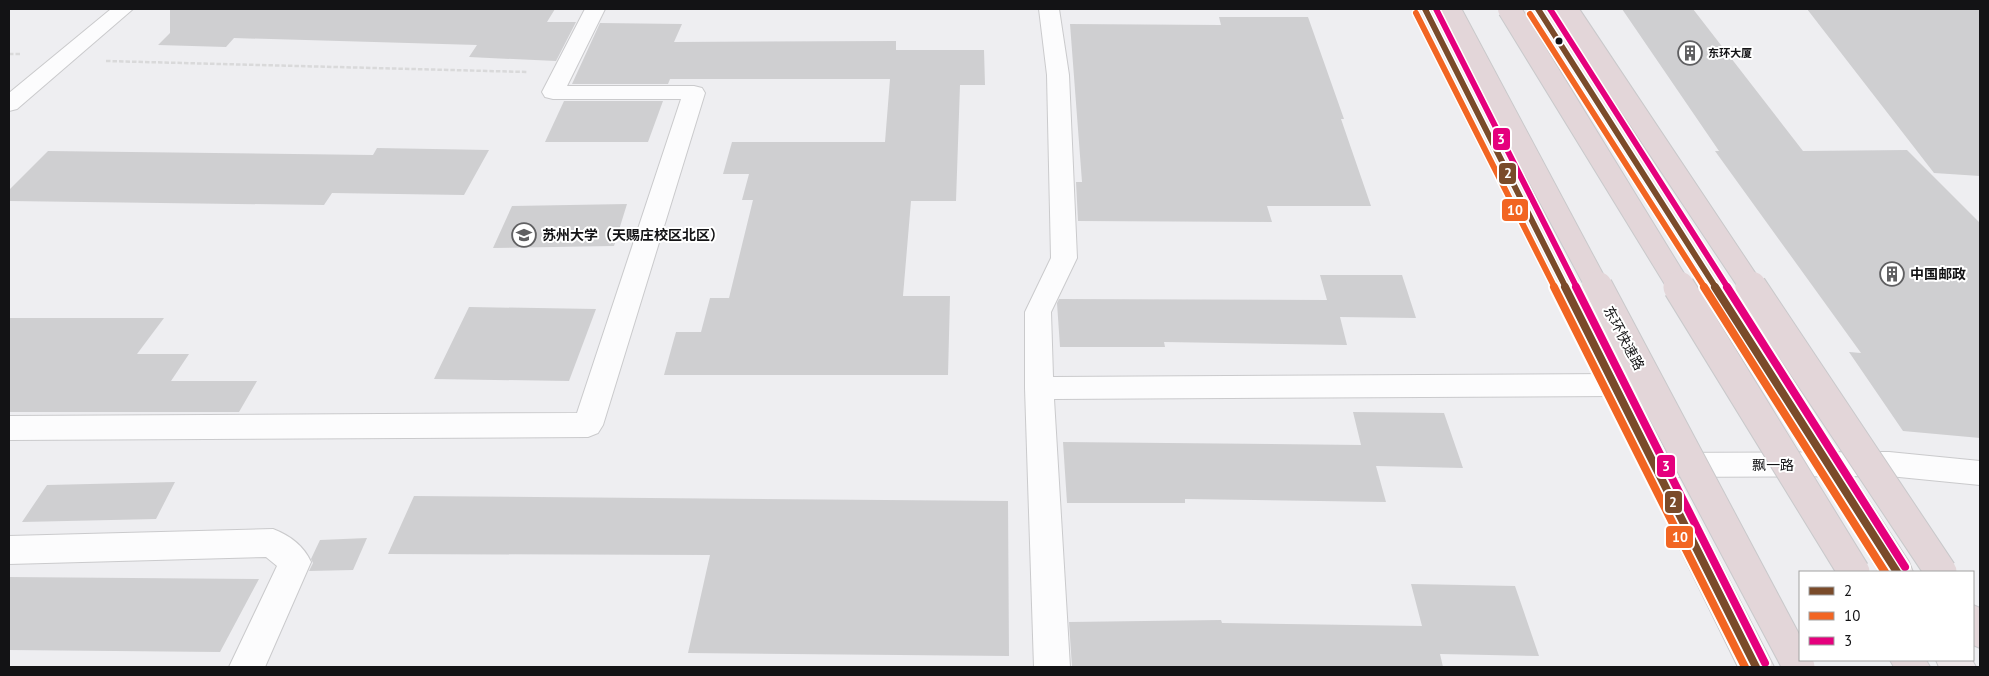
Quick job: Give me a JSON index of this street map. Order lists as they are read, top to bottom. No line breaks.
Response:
{"streets":{"highway":["东环快速路"],"street":["飘一路"]},"places":{"building":["东环大厦","中国邮政"],"school or university":["苏州大学（天赐庄校区北区）"]},"lines":["transit line 2","transit line 3","transit line 10"],"legend":["2","10","3"]}
